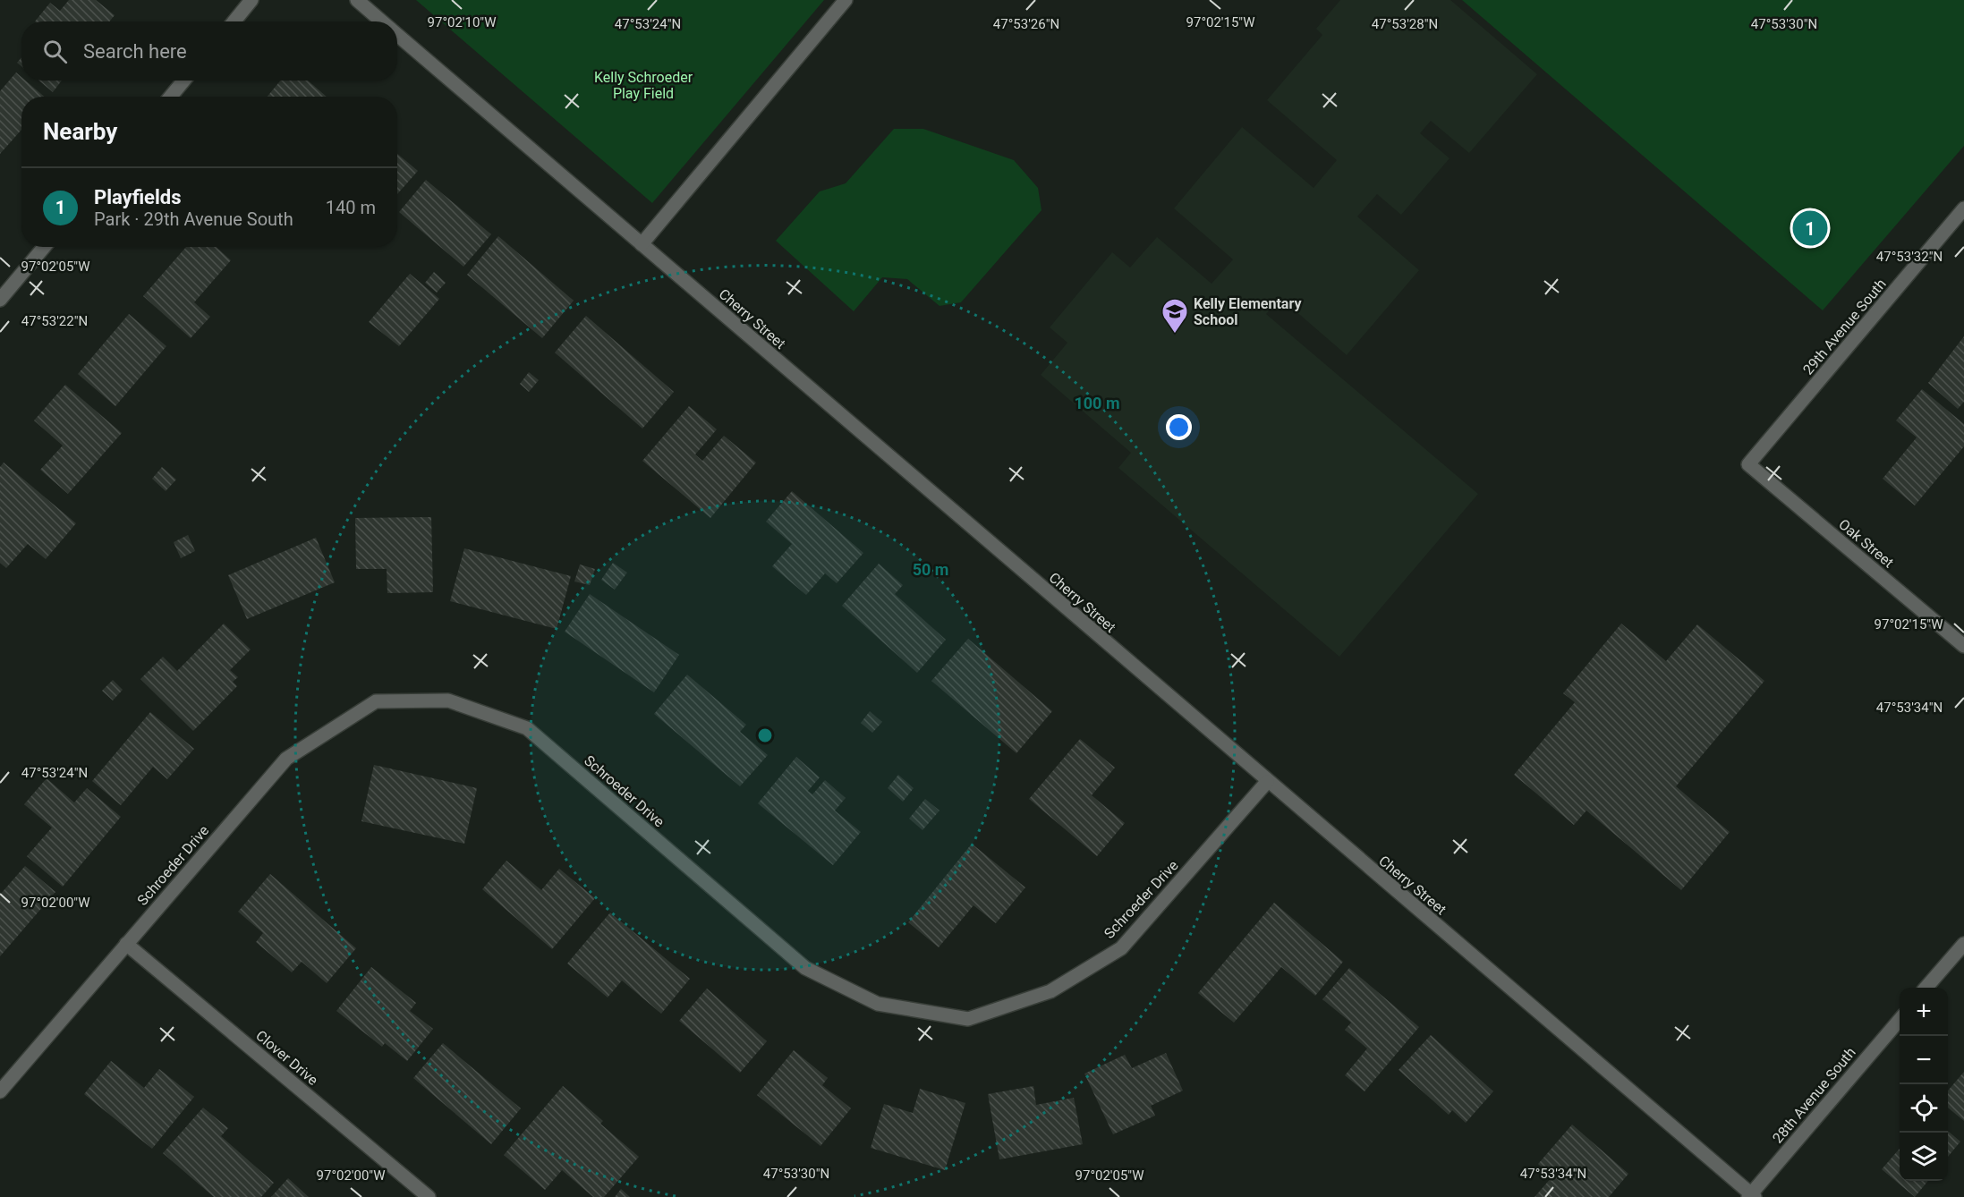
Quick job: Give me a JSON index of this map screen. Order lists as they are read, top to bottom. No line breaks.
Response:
{"streets":{"street":["Cherry Street","29th Avenue South","Oak Street","Schroeder Drive","Clover Drive","28th Avenue South"]},"crossings":[["Cherry Street","Schroeder Drive"],["Cherry Street","28th Avenue South"],["29th Avenue South","Oak Street"],["Schroeder Drive","Clover Drive"]],"parks":["Kelly Schroeder Play Field"],"places":{"school or university":["Kelly Elementary School"]},"page":{"search":"Search here","heading":"Nearby","list":[{"mark":"1","name":"Playfields","note":"Park · 29th Avenue South","value":"140 m"}],"pins":"1","map_buttons":["+","−"]},"coordinates":["97°02'10\"W","97°02'15\"W","47°53'24\"N","47°53'26\"N","47°53'28\"N","47°53'30\"N","47°53'32\"N","97°02'05\"W","47°53'22\"N","47°53'34\"N","97°02'00\"W"],"rings":["100 m","50 m"]}
